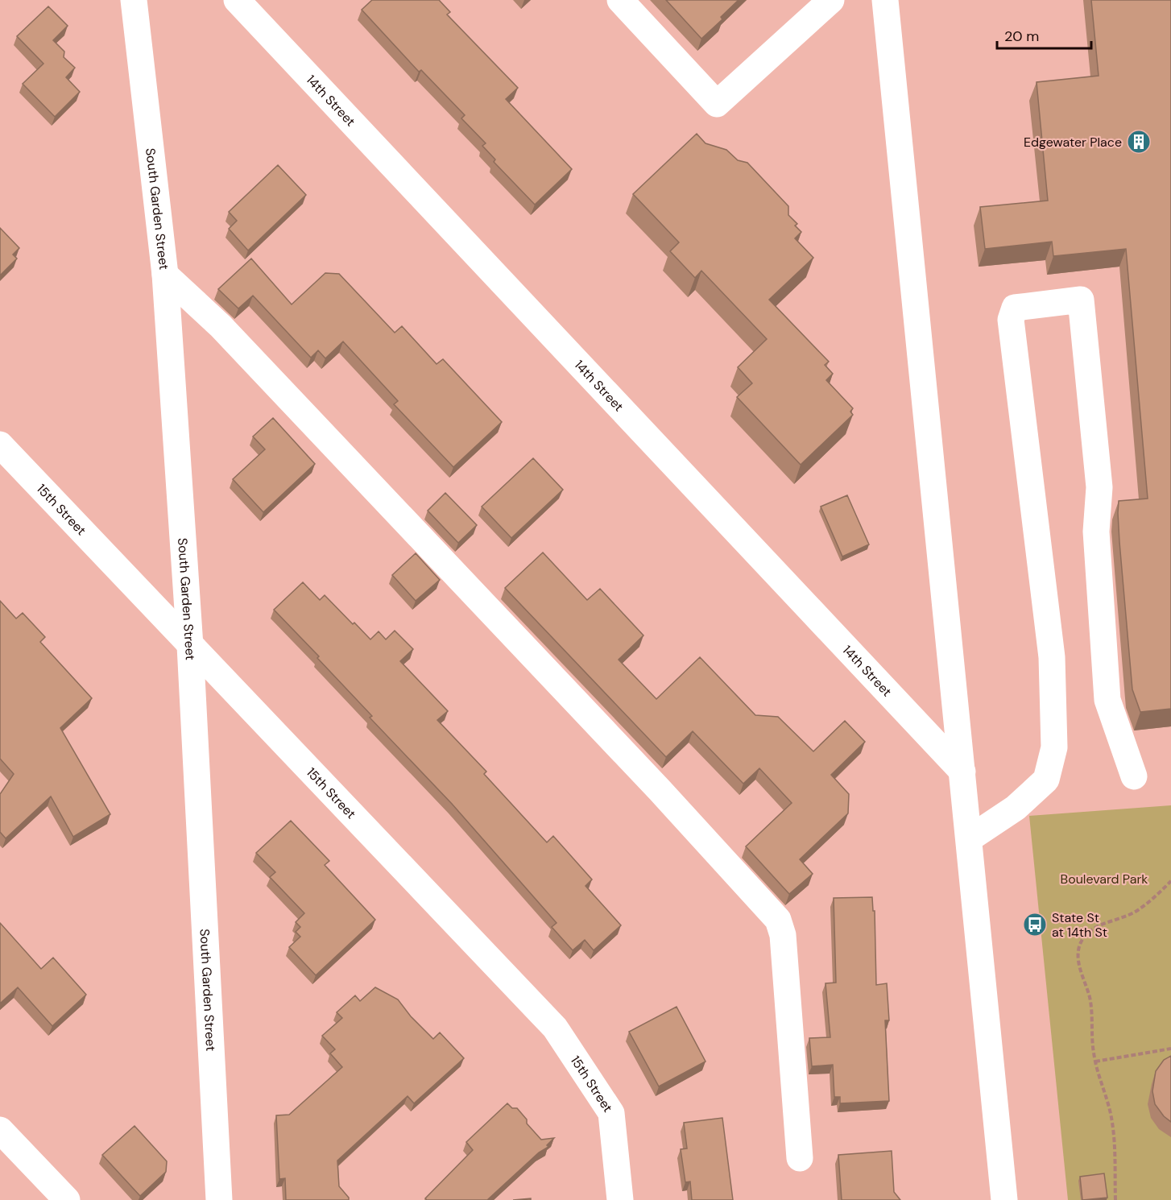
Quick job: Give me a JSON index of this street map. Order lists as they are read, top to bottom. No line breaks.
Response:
{"streets":{"street":["14th Street","South Garden Street","15th Street"]},"crossings":[["South Garden Street","15th Street"]],"parks":["Boulevard Park"],"places":{"building":["Edgewater Place"],"bus stop":["State St at 14th St"]},"scale_bar":"20 m"}
